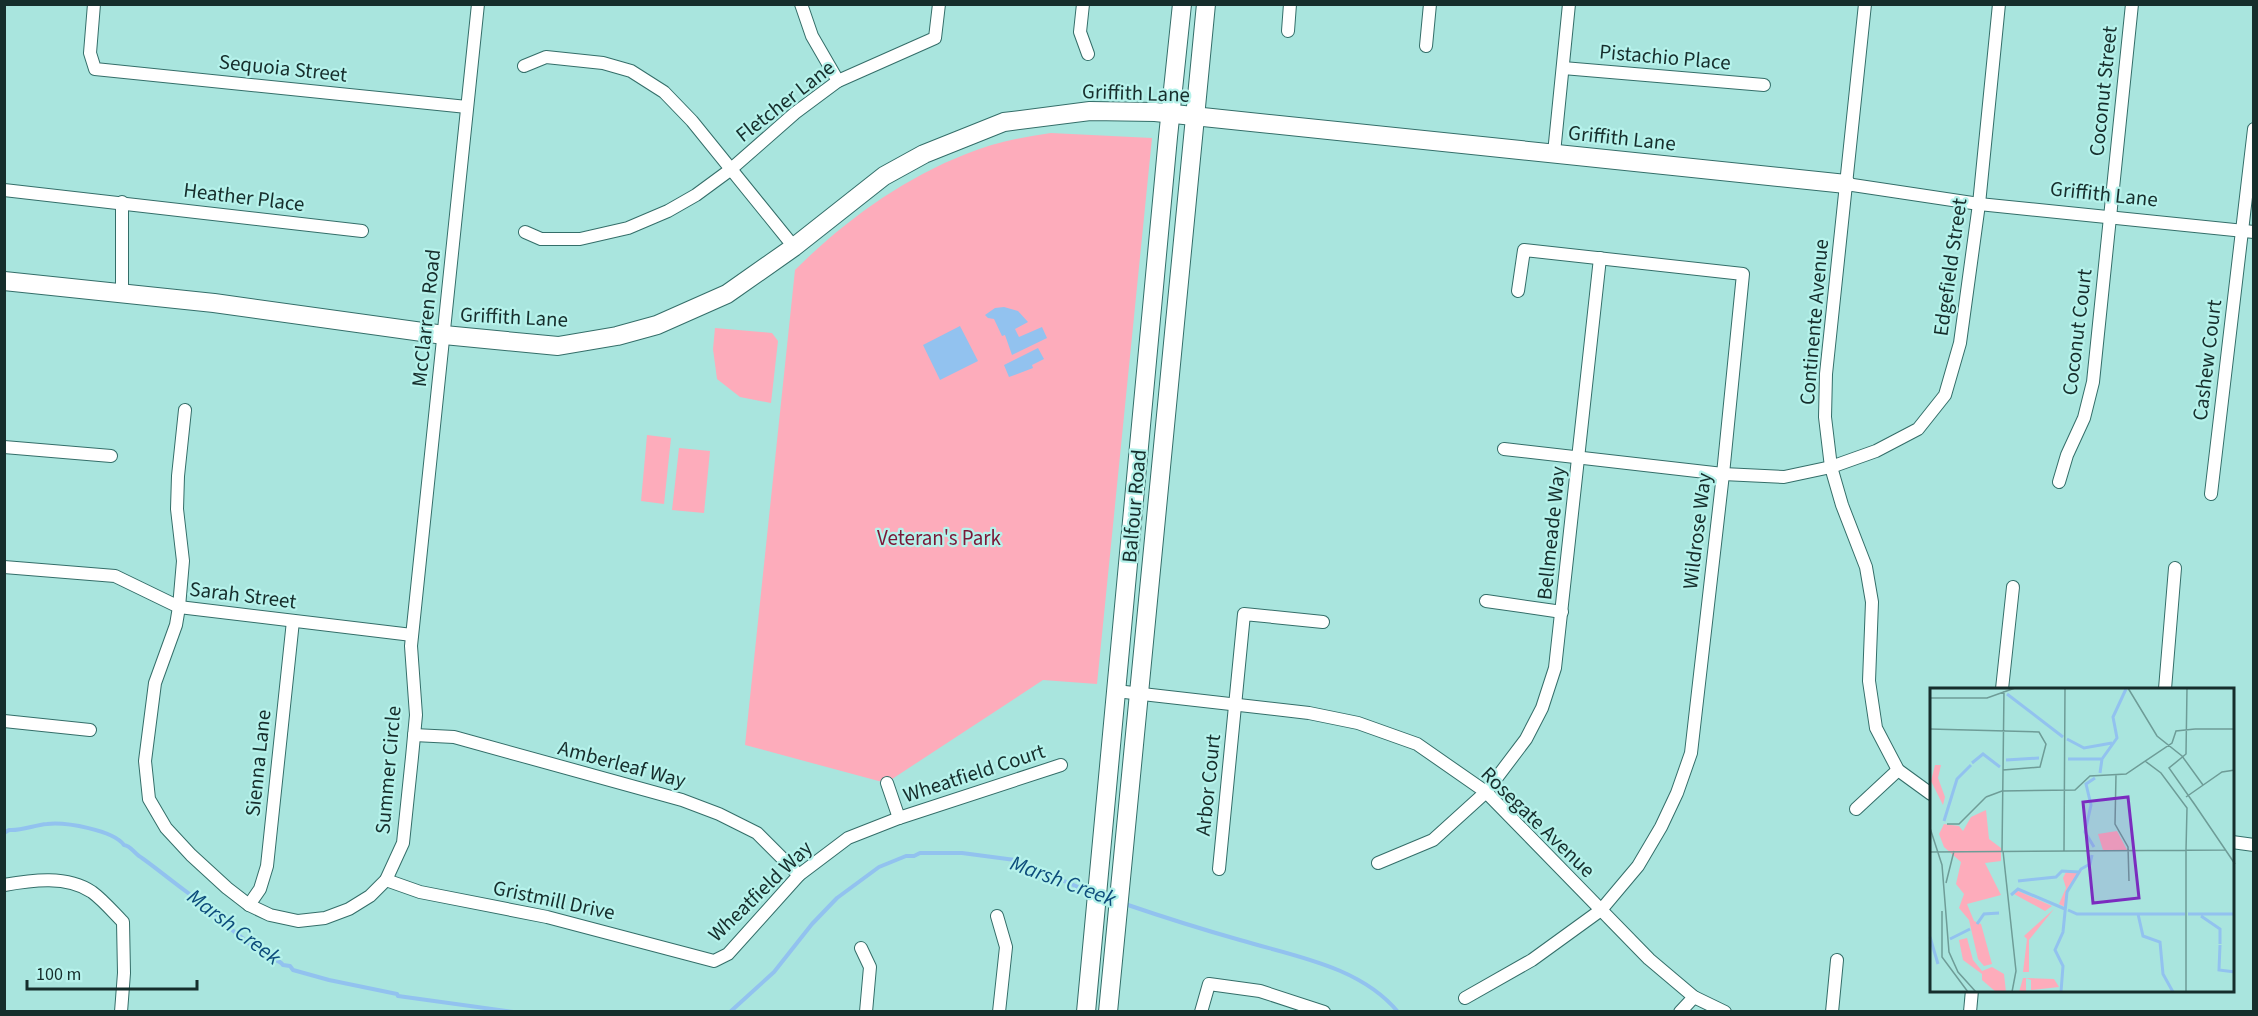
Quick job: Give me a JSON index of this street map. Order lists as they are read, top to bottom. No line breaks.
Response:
{"streets":{"main road":["Griffith Lane","Balfour Road"],"street":["Pistachio Place","Sequoia Street","Coconut Street","Fletcher Lane","Heather Place","Edgefield Street","McClarren Road","Continente Avenue","Coconut Court","Cashew Court","Wildrose Way","Bellmeade Way","Sarah Street","Sienna Lane","Amberleaf Way","Summer Circle","Wheatfield Court","Arbor Court","Rosegate Avenue","Wheatfield Way","Gristmill Drive"]},"crossings":[["Sequoia Street","McClarren Road"],["Coconut Street","Griffith Lane"],["Coconut Street","Coconut Court"],["Griffith Lane","Edgefield Street"],["Griffith Lane","McClarren Road"],["Griffith Lane","Continente Avenue"],["Griffith Lane","Coconut Court"],["Griffith Lane","Cashew Court"],["Griffith Lane","Balfour Road"],["Edgefield Street","Continente Avenue"],["Edgefield Street","Wildrose Way"],["Edgefield Street","Bellmeade Way"],["McClarren Road","Sarah Street"],["McClarren Road","Summer Circle"],["Balfour Road","Rosegate Avenue"],["Wildrose Way","Bellmeade Way"],["Wildrose Way","Rosegate Avenue"],["Bellmeade Way","Rosegate Avenue"],["Sarah Street","Sienna Lane"],["Sarah Street","Summer Circle"],["Sienna Lane","Summer Circle"],["Amberleaf Way","Summer Circle"],["Amberleaf Way","Wheatfield Way"],["Summer Circle","Gristmill Drive"],["Wheatfield Court","Wheatfield Way"],["Arbor Court","Rosegate Avenue"],["Wheatfield Way","Gristmill Drive"]],"water":["Marsh Creek"],"parks":["Veteran's Park"],"scale_bar":"100 m"}
